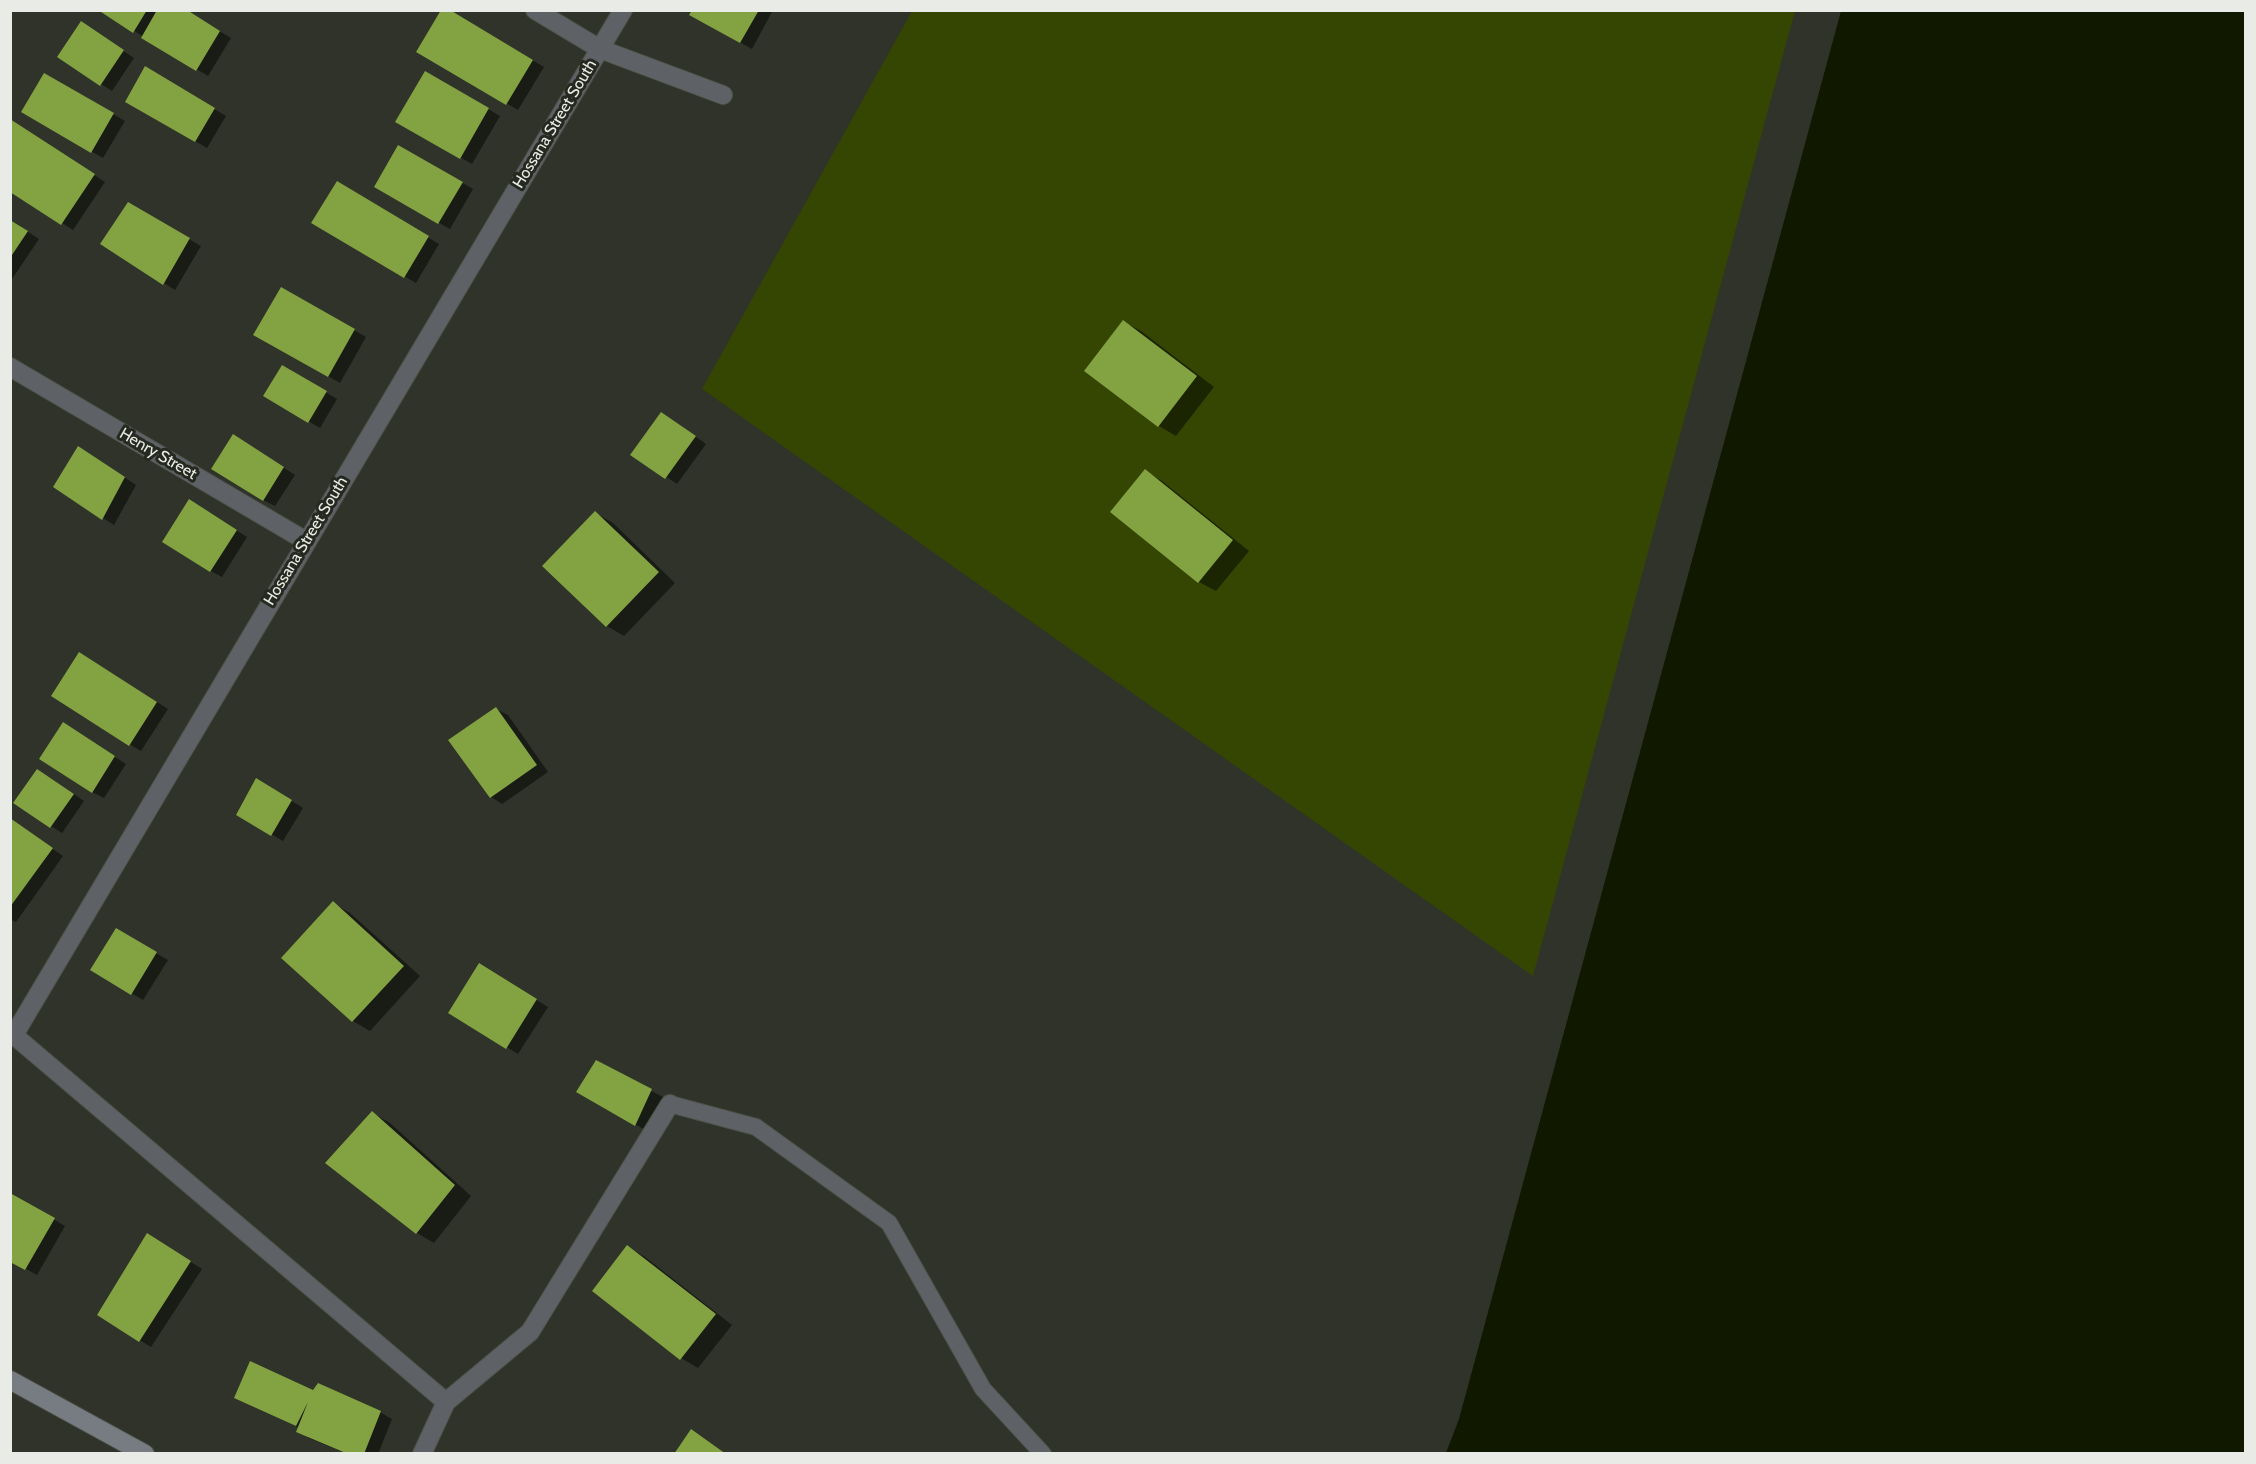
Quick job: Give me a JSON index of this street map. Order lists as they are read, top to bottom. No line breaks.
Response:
{"streets":{"street":["Hossana Street South","Henry Street"]},"crossings":[["Hossana Street South","Henry Street"]]}
